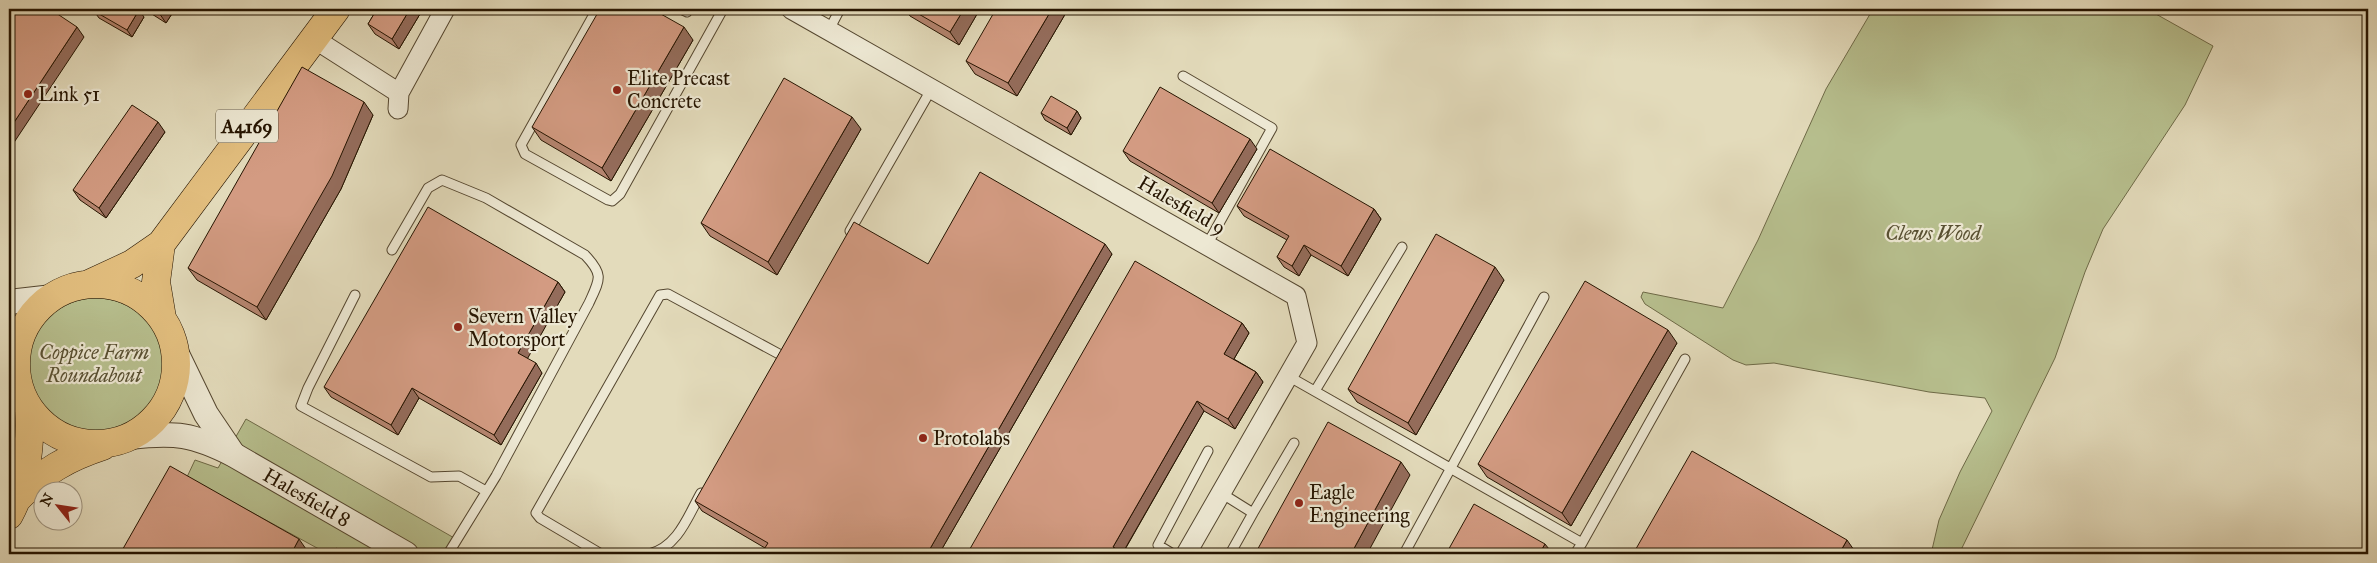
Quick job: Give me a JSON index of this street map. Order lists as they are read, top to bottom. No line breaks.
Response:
{"streets":{"main road":["A4169"],"street":["Halesfield 9","Halesfield 8"]},"parks":["Clews Wood","Coppice Farm Roundabout"],"places":["Elite Precast Concrete","Link 51","Severn Valley Motorsport","Protolabs","Eagle Engineering"],"north":"top left"}
